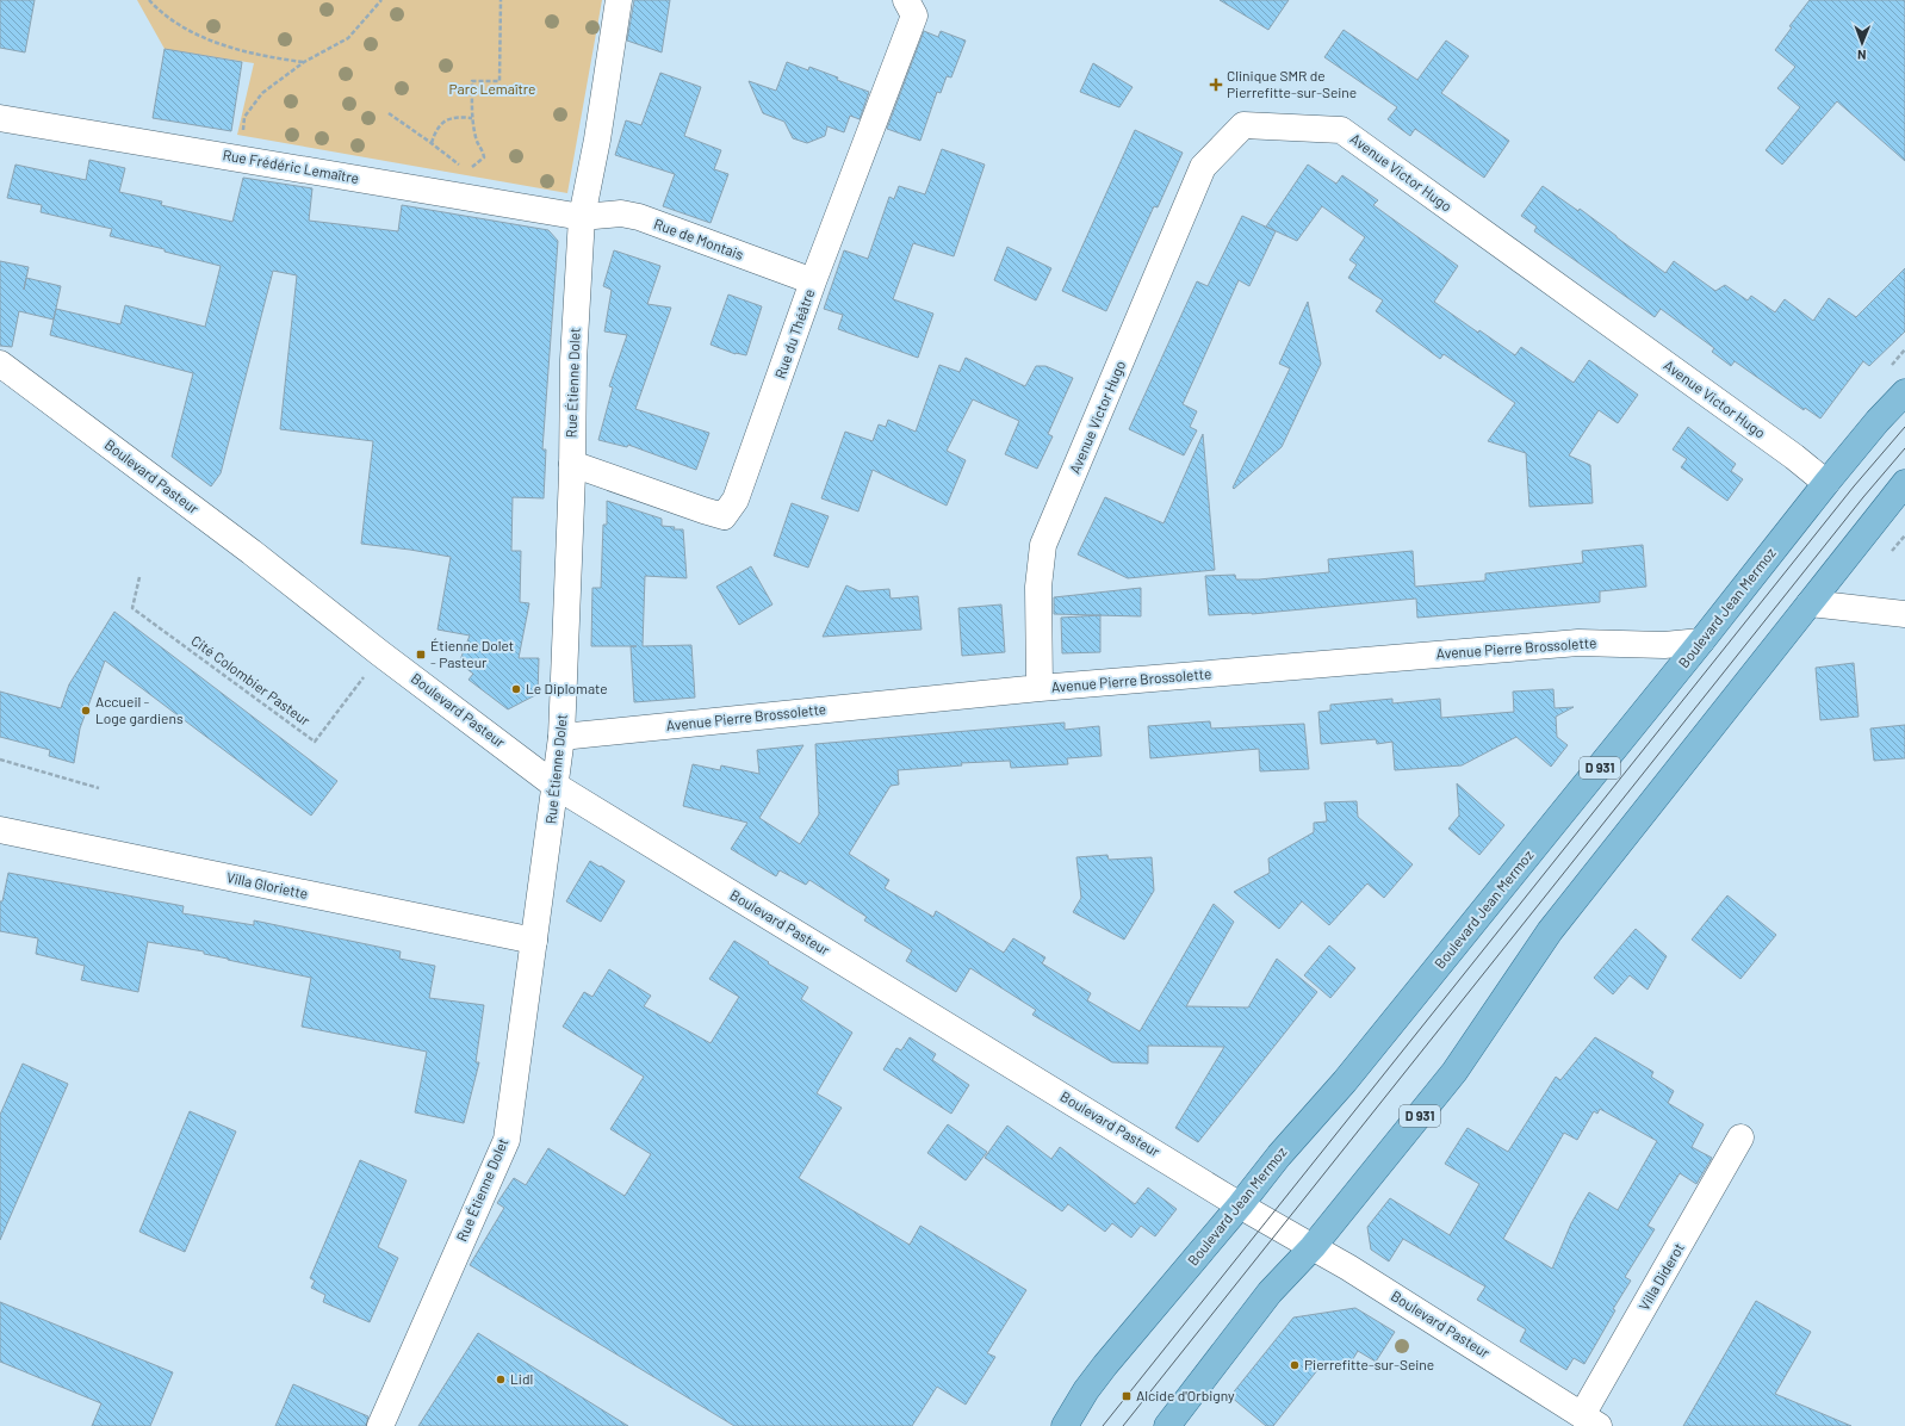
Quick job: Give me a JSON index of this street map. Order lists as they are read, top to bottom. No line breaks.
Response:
{"streets":{"main road":["Boulevard Jean Mermoz","D 931"],"street":["Rue Frédéric Lemaître","Avenue Victor Hugo","Rue de Montais","Rue du Théâtre","Rue Étienne Dolet","Boulevard Pasteur","Avenue Pierre Brossolette","Villa Gloriette","Villa Diderot"],"path":["Cité Colombier Pasteur"]},"crossings":[["Rue Frédéric Lemaître","Rue de Montais"],["Rue Frédéric Lemaître","Rue Étienne Dolet"],["Avenue Victor Hugo","Boulevard Jean Mermoz"],["Avenue Victor Hugo","Avenue Pierre Brossolette"],["Rue de Montais","Rue du Théâtre"],["Rue de Montais","Rue Étienne Dolet"],["Rue du Théâtre","Rue Étienne Dolet"],["Rue Étienne Dolet","Boulevard Pasteur"],["Rue Étienne Dolet","Avenue Pierre Brossolette"],["Rue Étienne Dolet","Villa Gloriette"],["Boulevard Pasteur","Boulevard Jean Mermoz"],["Boulevard Pasteur","Cité Colombier Pasteur"],["Boulevard Pasteur","D 931"],["Boulevard Pasteur","Villa Diderot"],["Boulevard Jean Mermoz","Avenue Pierre Brossolette"]],"parks":["Parc Lemaître"],"places":{"health":["Clinique SMR de Pierrefitte-sur-Seine"],"transit":["Étienne Dolet - Pasteur","Alcide d'Orbigny"],"other":["Le Diplomate","Accueil - Loge gardiens","Pierrefitte-sur-Seine","Lidl"]},"north":"bottom"}
